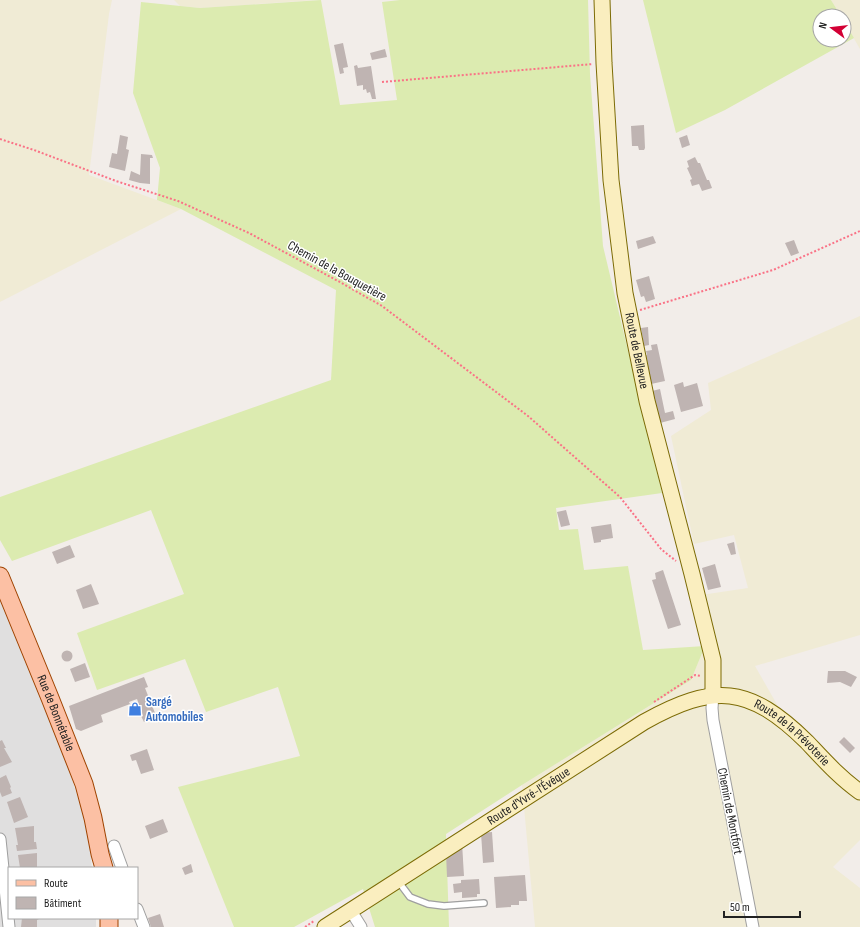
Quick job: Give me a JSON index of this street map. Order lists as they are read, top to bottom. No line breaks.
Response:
{"streets":{"main road":["Rue de Bonnétable"],"street":["Route de Bellevue","Route de la Prévoterie","Route d'Yvré-l'Évêque","Chemin de Montfort"],"path":["Chemin de la Bouquetière"]},"crossings":[["Chemin de la Bouquetière","Route de Bellevue"],["Route de Bellevue","Route de la Prévoterie"],["Route de Bellevue","Route d'Yvré-l'Évêque"],["Route de Bellevue","Chemin de Montfort"],["Route de la Prévoterie","Route d'Yvré-l'Évêque"],["Route de la Prévoterie","Chemin de Montfort"],["Route d'Yvré-l'Évêque","Chemin de Montfort"]],"places":{"shop":["Sargé Automobiles"]},"legend":["Route","Bâtiment"],"scale_bar":"50 m","north":"left"}
